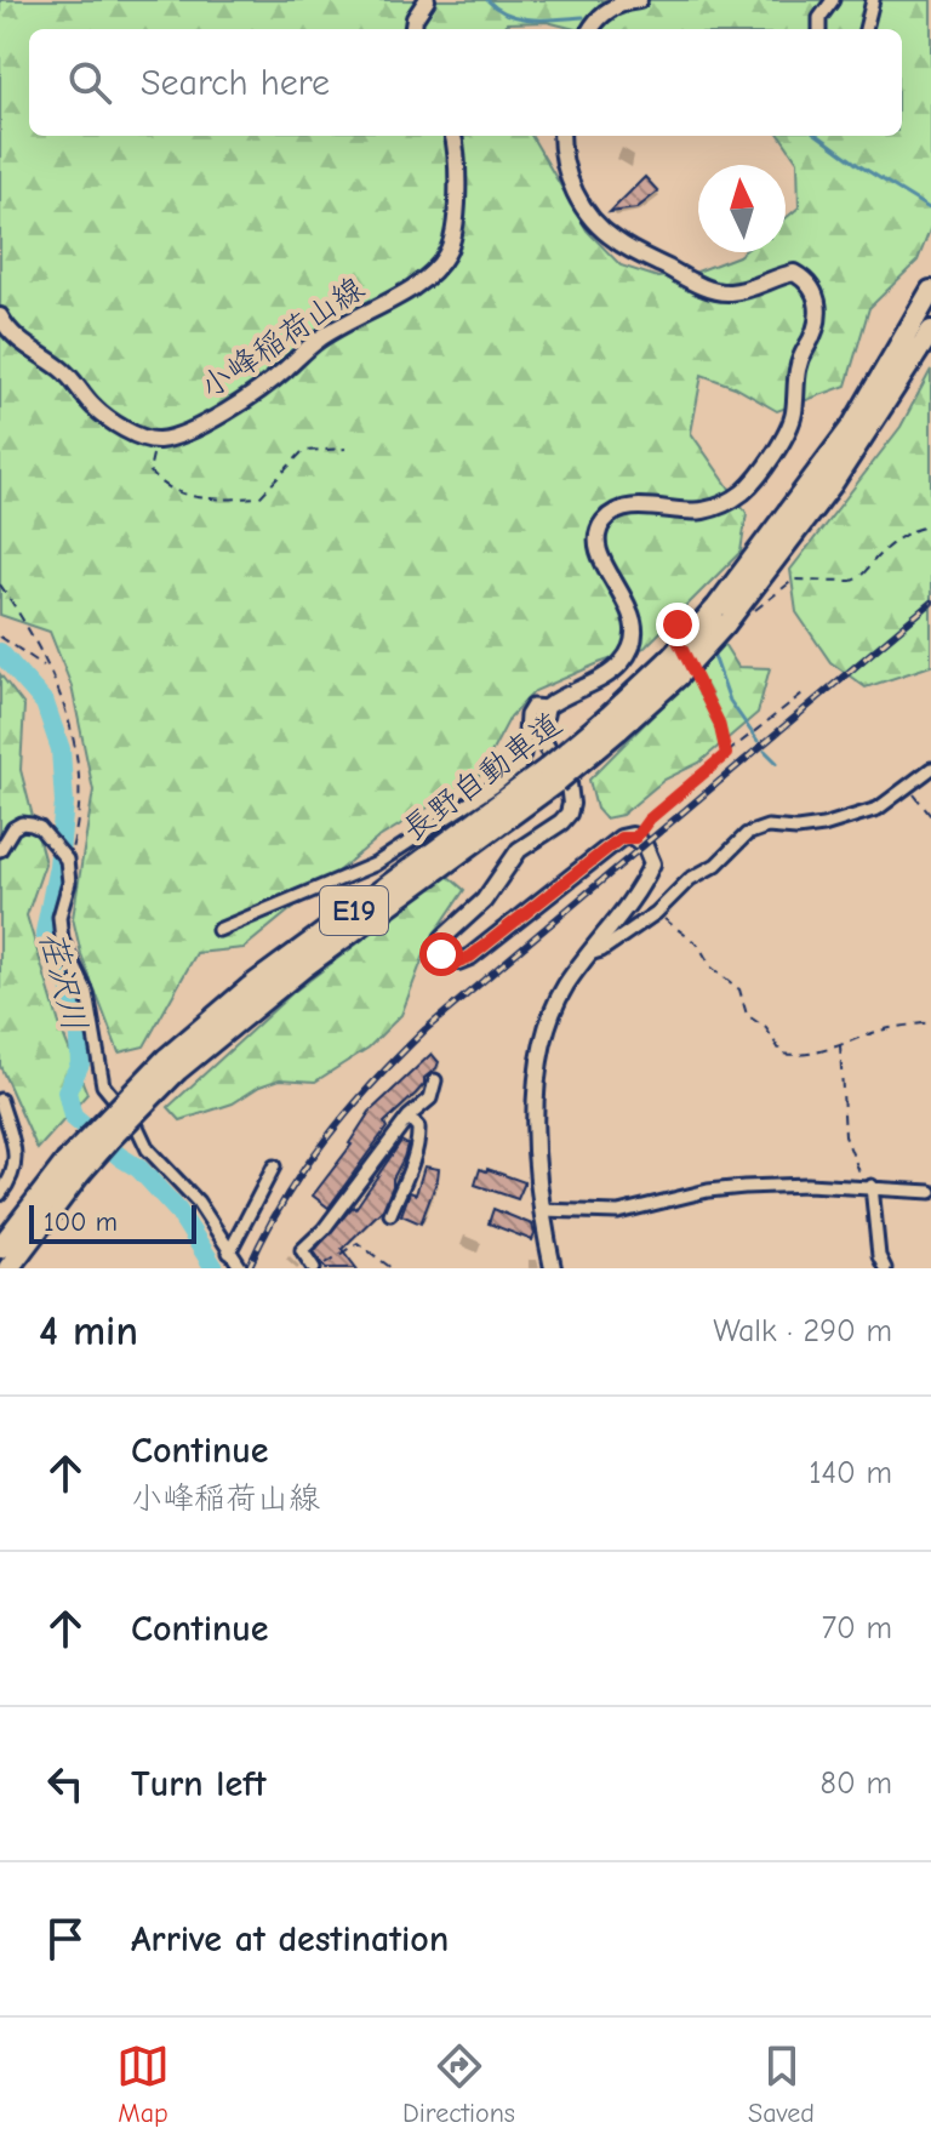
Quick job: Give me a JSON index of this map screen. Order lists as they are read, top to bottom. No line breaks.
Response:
{"streets":{"highway":["長野自動車道","E19"],"main road":["小峰稲荷山線"]},"water":["荏沢川"],"scale_bar":"100 m","north":"top","page":{"search":"Search here","scale":"100 m","heading":["4 min","Walk · 290 m"],"list":[["Continue","小峰稲荷山線","140 m"],["Continue","70 m"],["Turn left","80 m"],"Arrive at destination"],"nav":["Map","Directions","Saved"]}}
